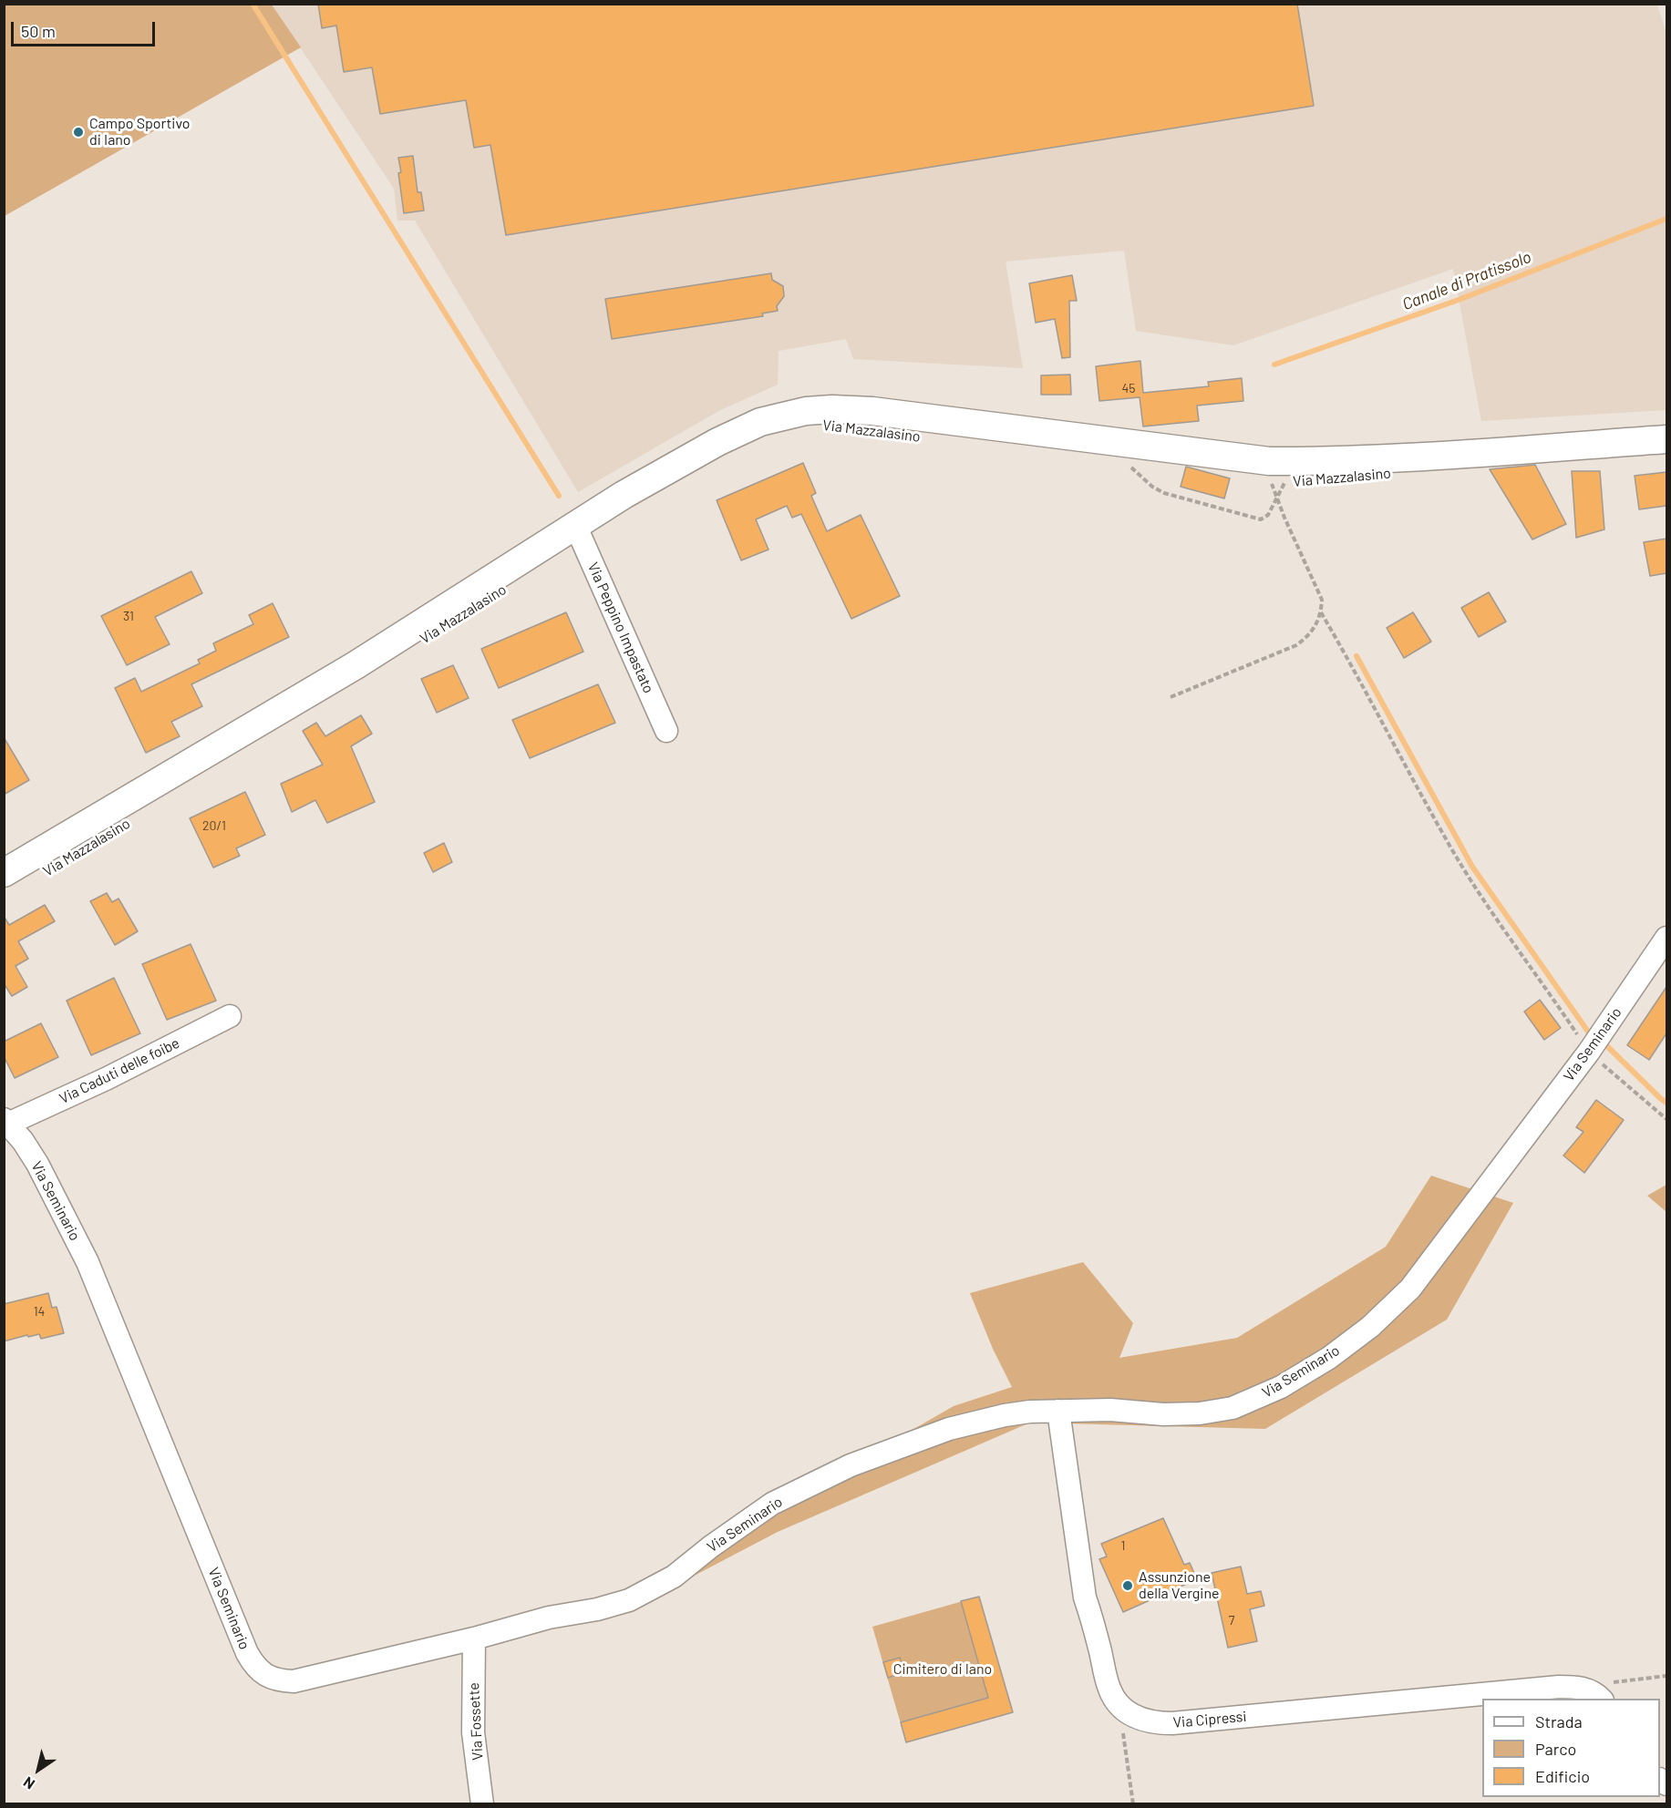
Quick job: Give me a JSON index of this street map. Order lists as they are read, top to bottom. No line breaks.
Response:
{"streets":{"main road":["Via Mazzalasino"],"street":["Via Peppino Impastato","Via Seminario","Via Caduti delle foibe","Via Cipressi","Via Fossette"]},"crossings":[["Via Mazzalasino","Via Peppino Impastato"],["Via Seminario","Via Caduti delle foibe"],["Via Seminario","Via Cipressi"],["Via Seminario","Via Fossette"]],"water":["Canale di Pratissolo"],"parks":["Cimitero di Iano"],"places":["Campo Sportivo di Iano","Assunzione della Vergine"],"house_numbers":["45","31","20/1","14","1","7"],"legend":["Strada","Parco","Edificio"],"scale_bar":"50 m","north":"bottom left"}
